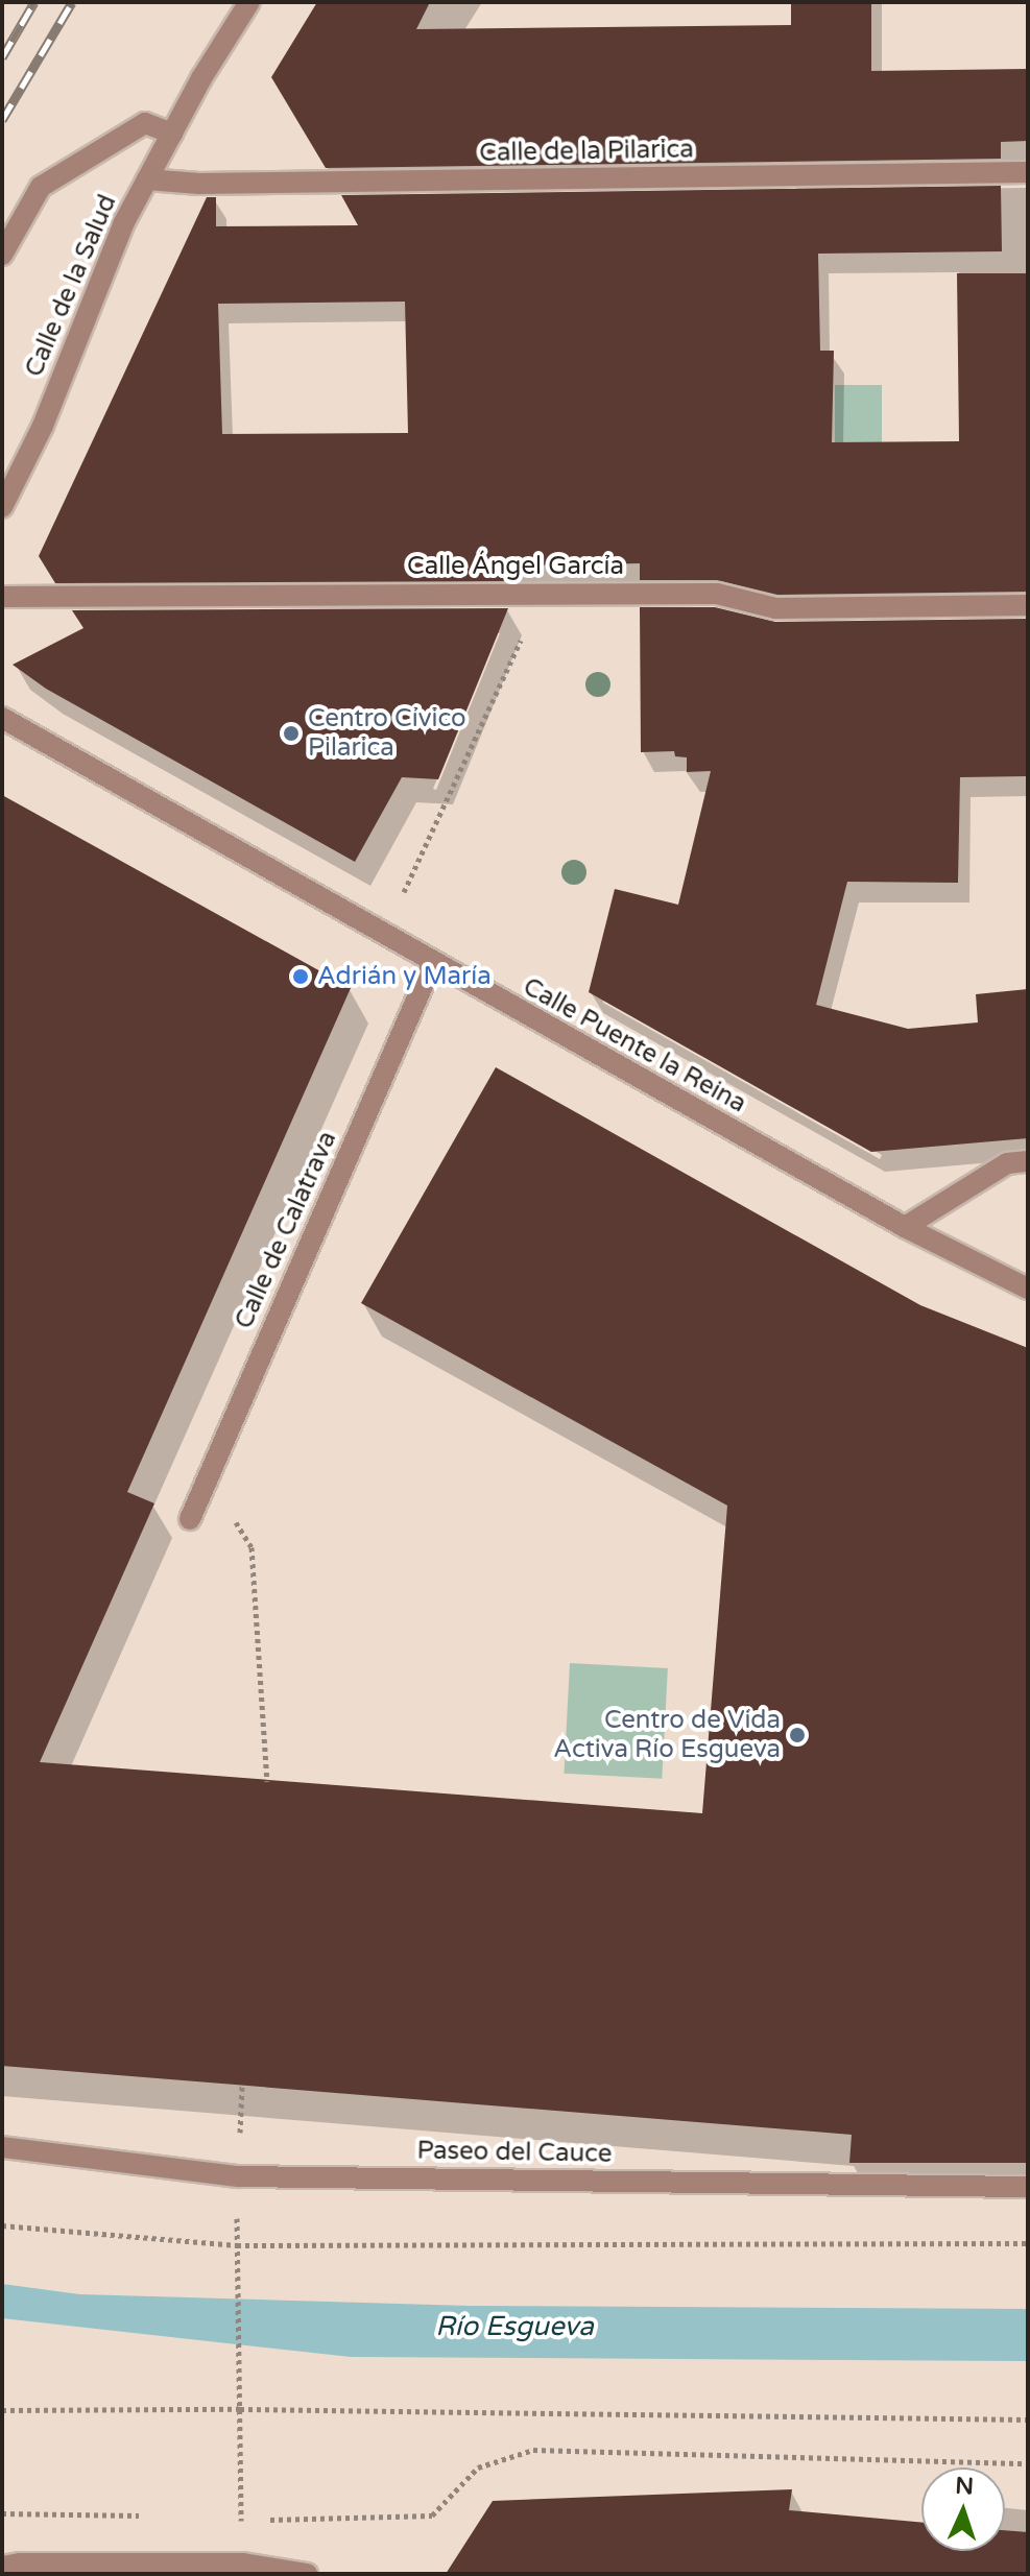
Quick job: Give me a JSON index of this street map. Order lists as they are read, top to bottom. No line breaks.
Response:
{"streets":{"street":["Calle de la Pilarica","Calle de la Salud","Calle Ángel García","Calle Puente la Reina","Calle de Calatrava","Paseo del Cauce"]},"crossings":[["Calle de la Pilarica","Calle de la Salud"],["Calle Puente la Reina","Calle de Calatrava"]],"water":["Río Esgueva"],"places":["Centro Cívico Pilarica","Adrián y María","Centro de Vida Activa Río Esgueva"],"north":"top"}
